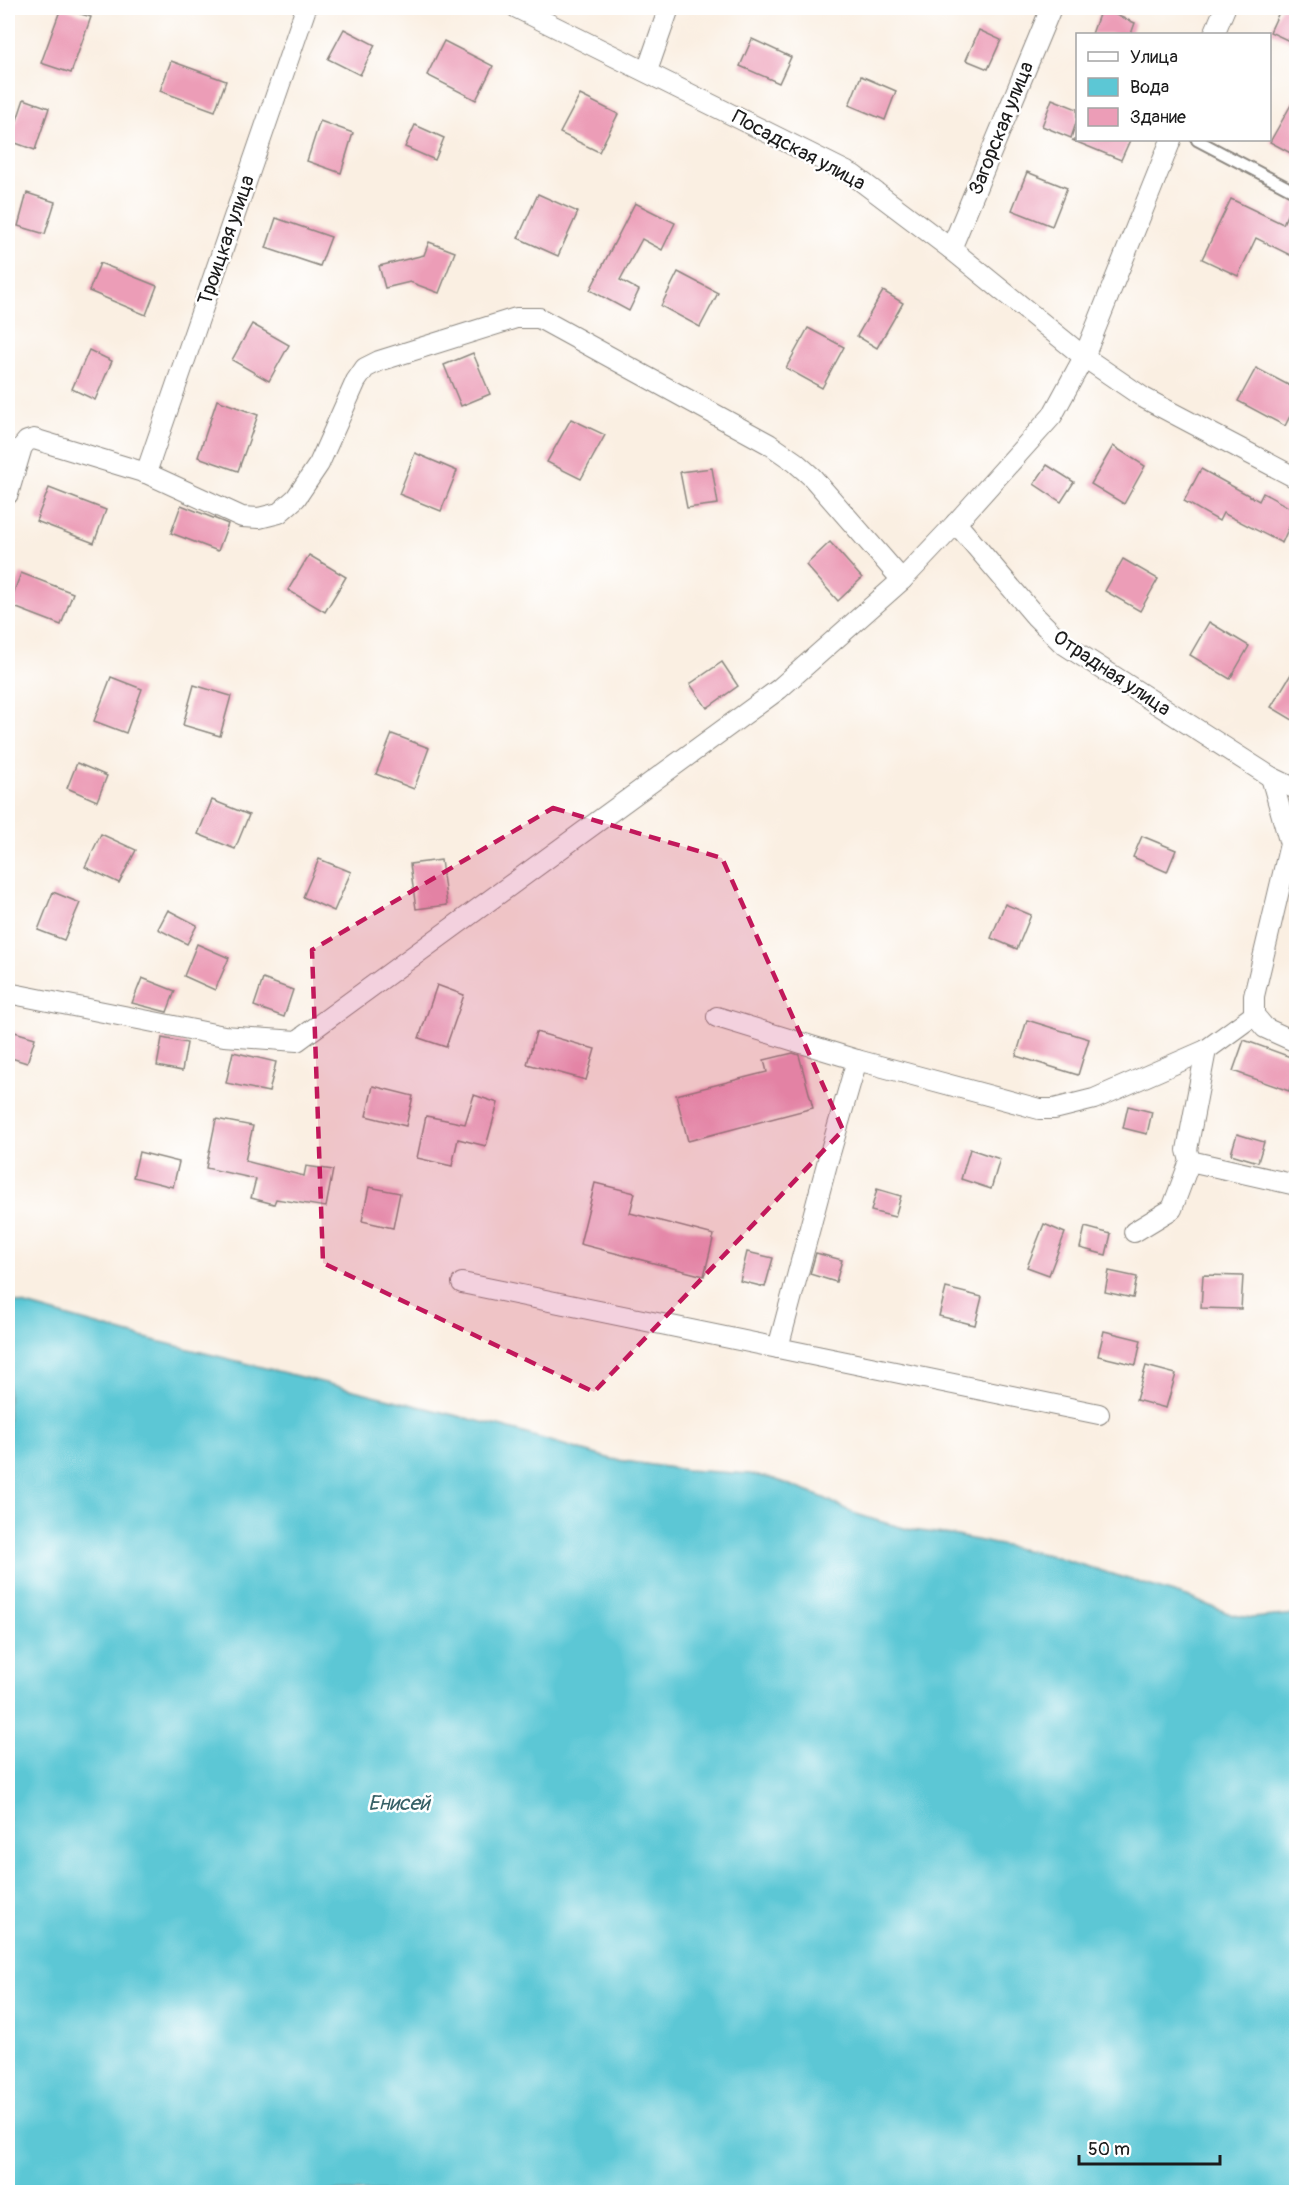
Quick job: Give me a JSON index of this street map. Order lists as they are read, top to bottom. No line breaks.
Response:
{"streets":{"street":["Загорская улица","Посадская улица","Троицкая улица","Отрадная улица"]},"crossings":[["Загорская улица","Посадская улица"]],"water":["Енисей"],"legend":["Улица","Вода","Здание"],"scale_bar":"50 m"}
